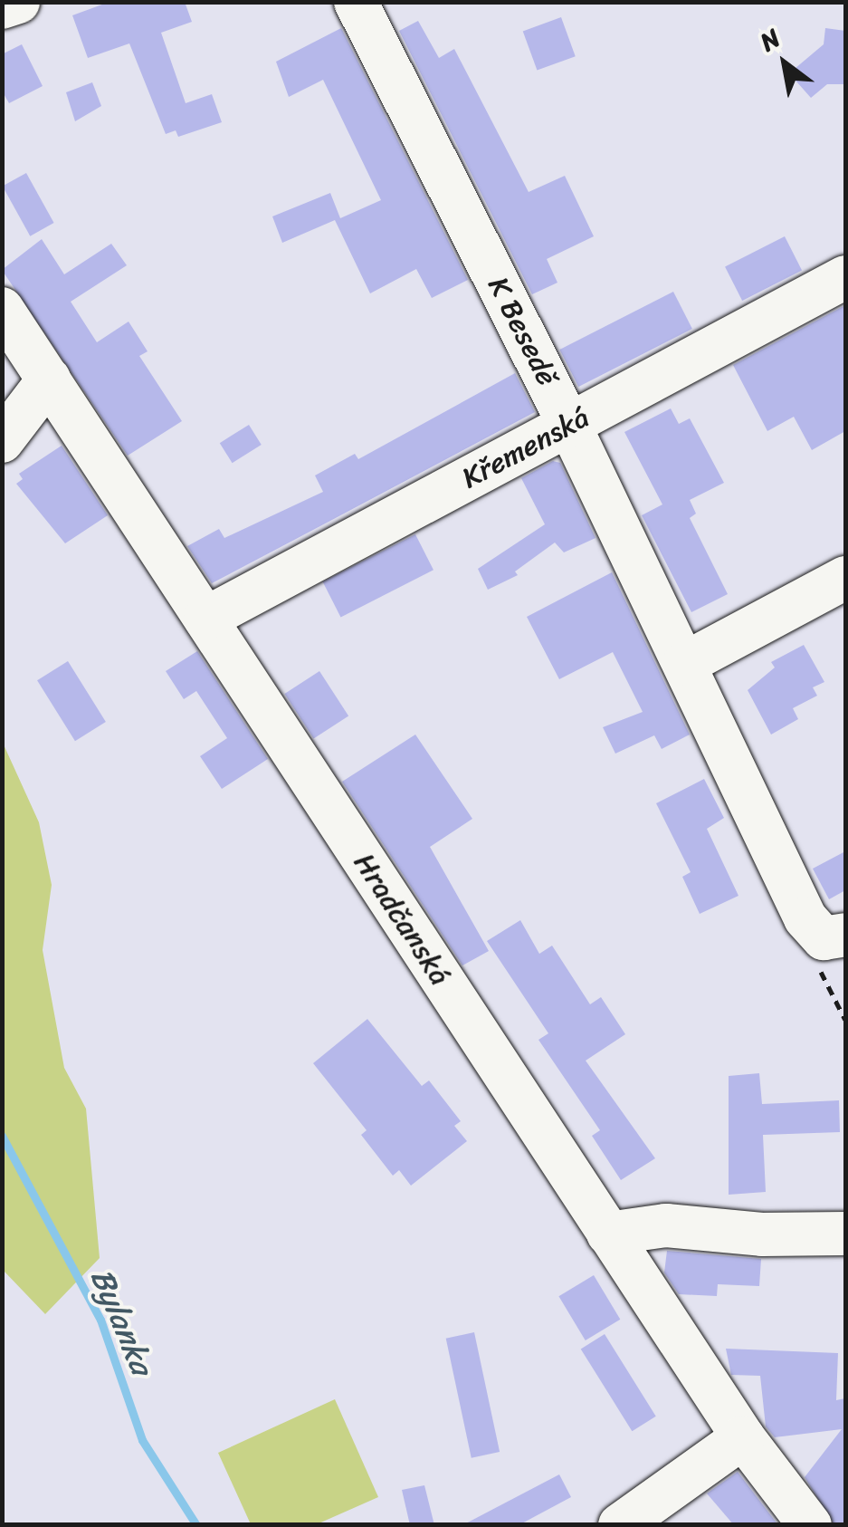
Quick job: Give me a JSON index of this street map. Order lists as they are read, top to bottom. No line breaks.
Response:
{"streets":{"street":["K Besedě","Křemenská","Hradčanská"]},"crossings":[["K Besedě","Křemenská"],["Křemenská","Hradčanská"]],"water":["Bylanka"],"north":"top left"}
